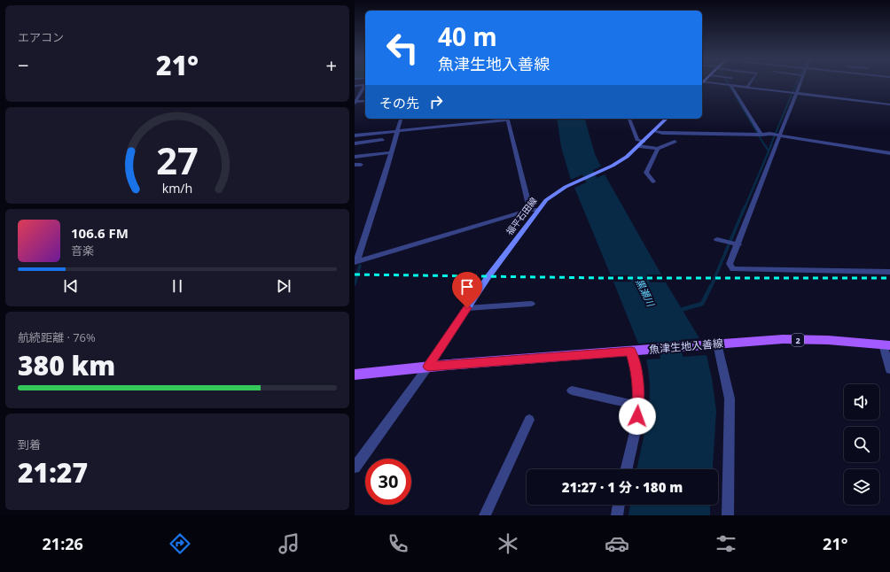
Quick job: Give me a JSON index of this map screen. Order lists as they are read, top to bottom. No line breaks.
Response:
{"streets":{"main road":["福平石田線","2","魚津生地入善線"]},"crossings":[["福平石田線","魚津生地入善線"]],"water":["黒瀬川"],"page":{"tile":["エアコン",["航続距離 · 76%","380 km"],["到着","21:27"]],"turn":["40 m","魚津生地入善線"],"heat":["−","21°","+"],"then":"その先","song":["106.6 FM","音楽"],"limit":"30","trip":"21:27 · 1 分 · 180 m","tabs":["21:26","21°"],"gauge":["27","km/h"]}}
